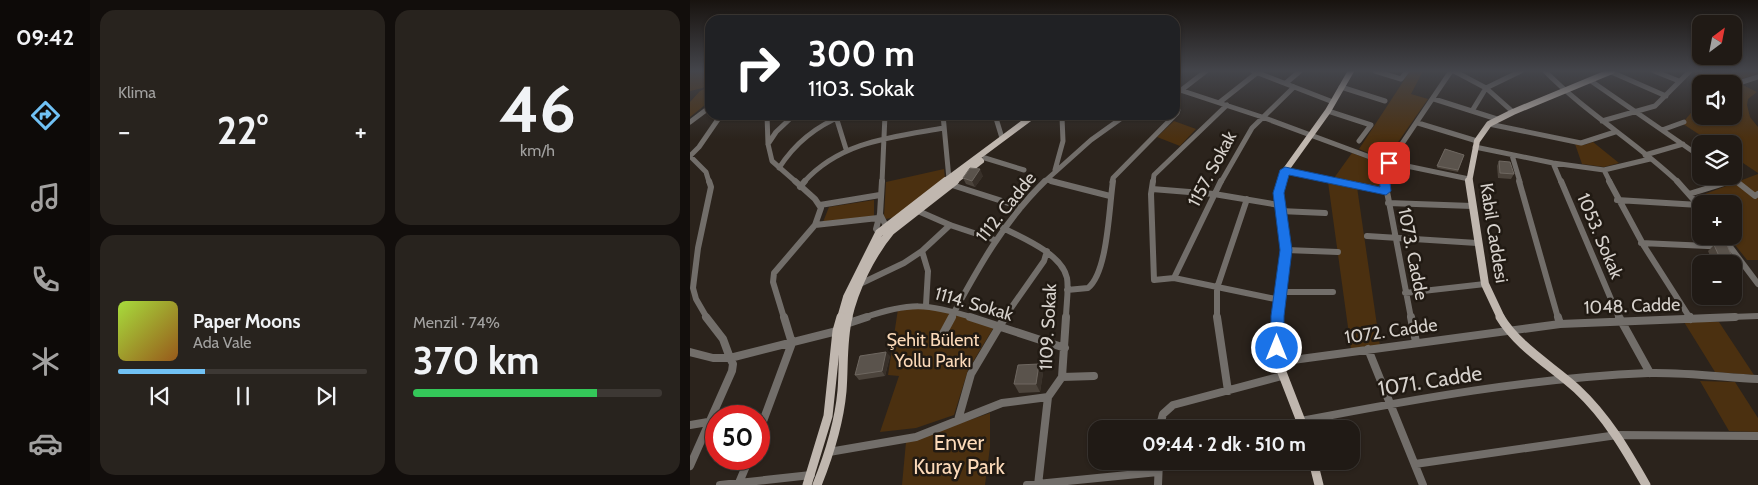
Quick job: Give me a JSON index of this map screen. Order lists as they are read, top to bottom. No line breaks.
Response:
{"streets":{"main road":["Kabil Caddesi"],"street":["1157. Sokak","1112. Cadde","1053. Sokak","1073. Cadde","1114. Sokak","1048. Cadde","1109. Sokak","1072. Cadde","1071. Cadde"]},"crossings":[["1112. Cadde","1114. Sokak"],["1112. Cadde","1109. Sokak"],["Kabil Caddesi","1048. Cadde"],["Kabil Caddesi","1072. Cadde"],["Kabil Caddesi","1071. Cadde"],["1053. Sokak","1048. Cadde"],["1053. Sokak","1071. Cadde"],["1073. Cadde","1072. Cadde"],["1114. Sokak","1109. Sokak"],["1048. Cadde","1072. Cadde"]],"parks":["Şehit Bülent Yollu Parkı","Enver Kuray Park"],"north":"top right","page":{"tabs":"09:42","tile":["Klima",["46","km/h"],["Menzil · 74%","370 km"]],"map_buttons":["+","−"],"turn":["300 m","1103. Sokak"],"heat":["−","22°","+"],"song":["Paper Moons","Ada Vale"],"limit":"50","trip":"09:44 · 2 dk · 510 m"}}
